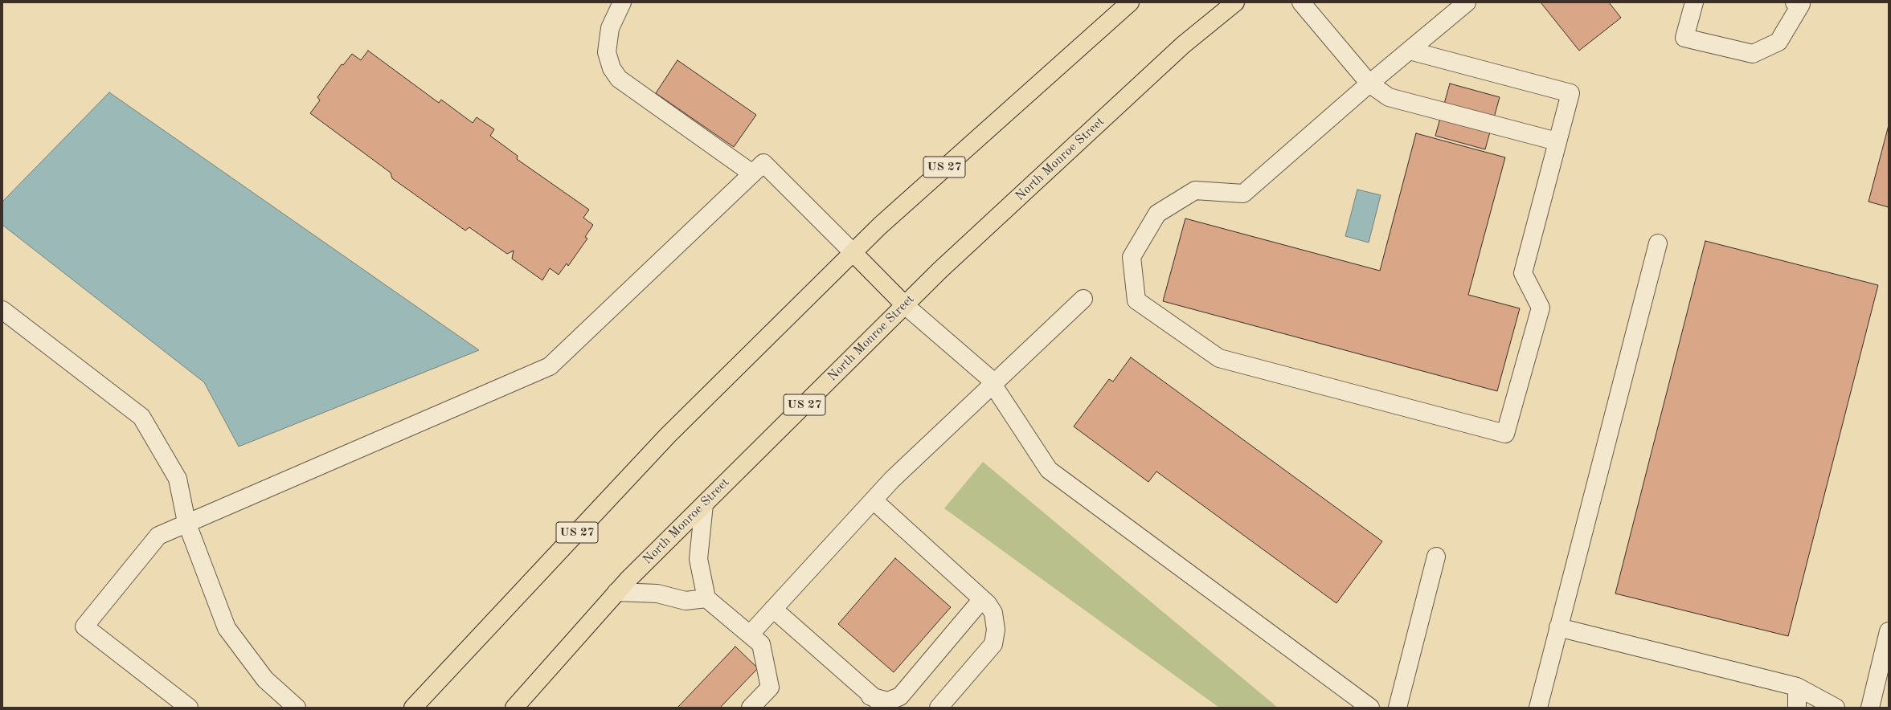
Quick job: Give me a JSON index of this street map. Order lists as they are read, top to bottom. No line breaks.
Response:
{"streets":{"highway":["North Monroe Street","US 27"]}}
